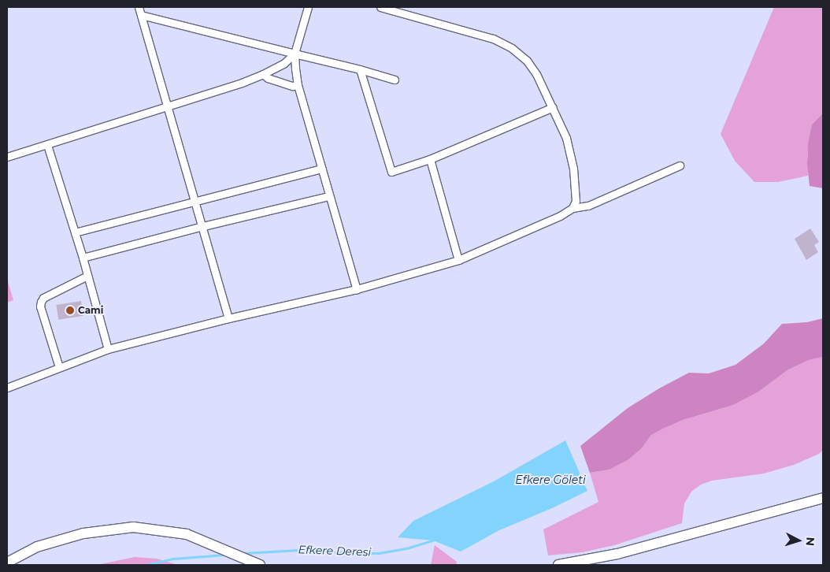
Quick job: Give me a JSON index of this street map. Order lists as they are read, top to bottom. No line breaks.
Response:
{"water":["Efkere Göleti","Efkere Deresi"],"places":["Cami"],"north":"right"}
